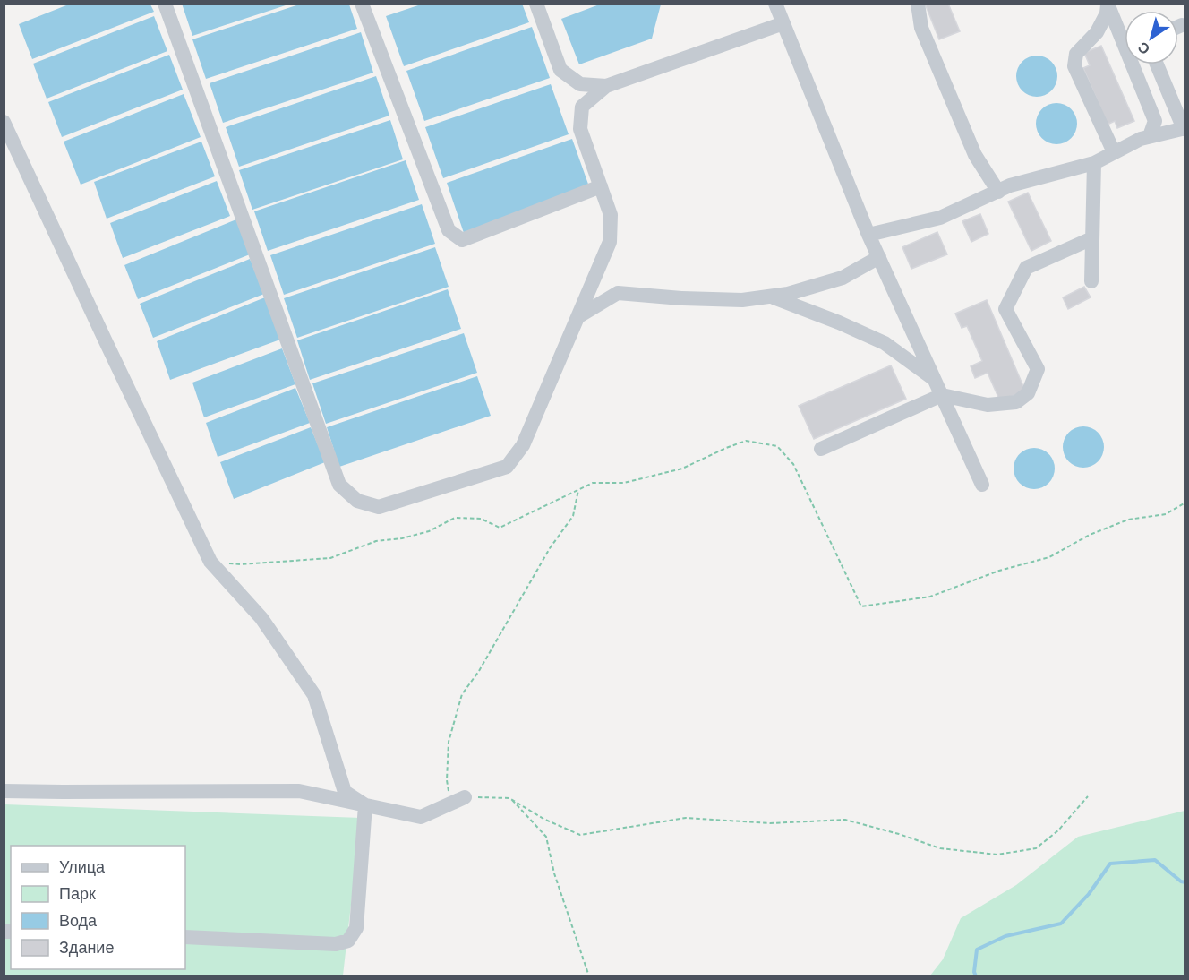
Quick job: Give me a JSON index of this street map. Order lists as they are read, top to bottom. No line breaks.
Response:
{"legend":["Улица","Парк","Вода","Здание"],"north":"bottom left"}
